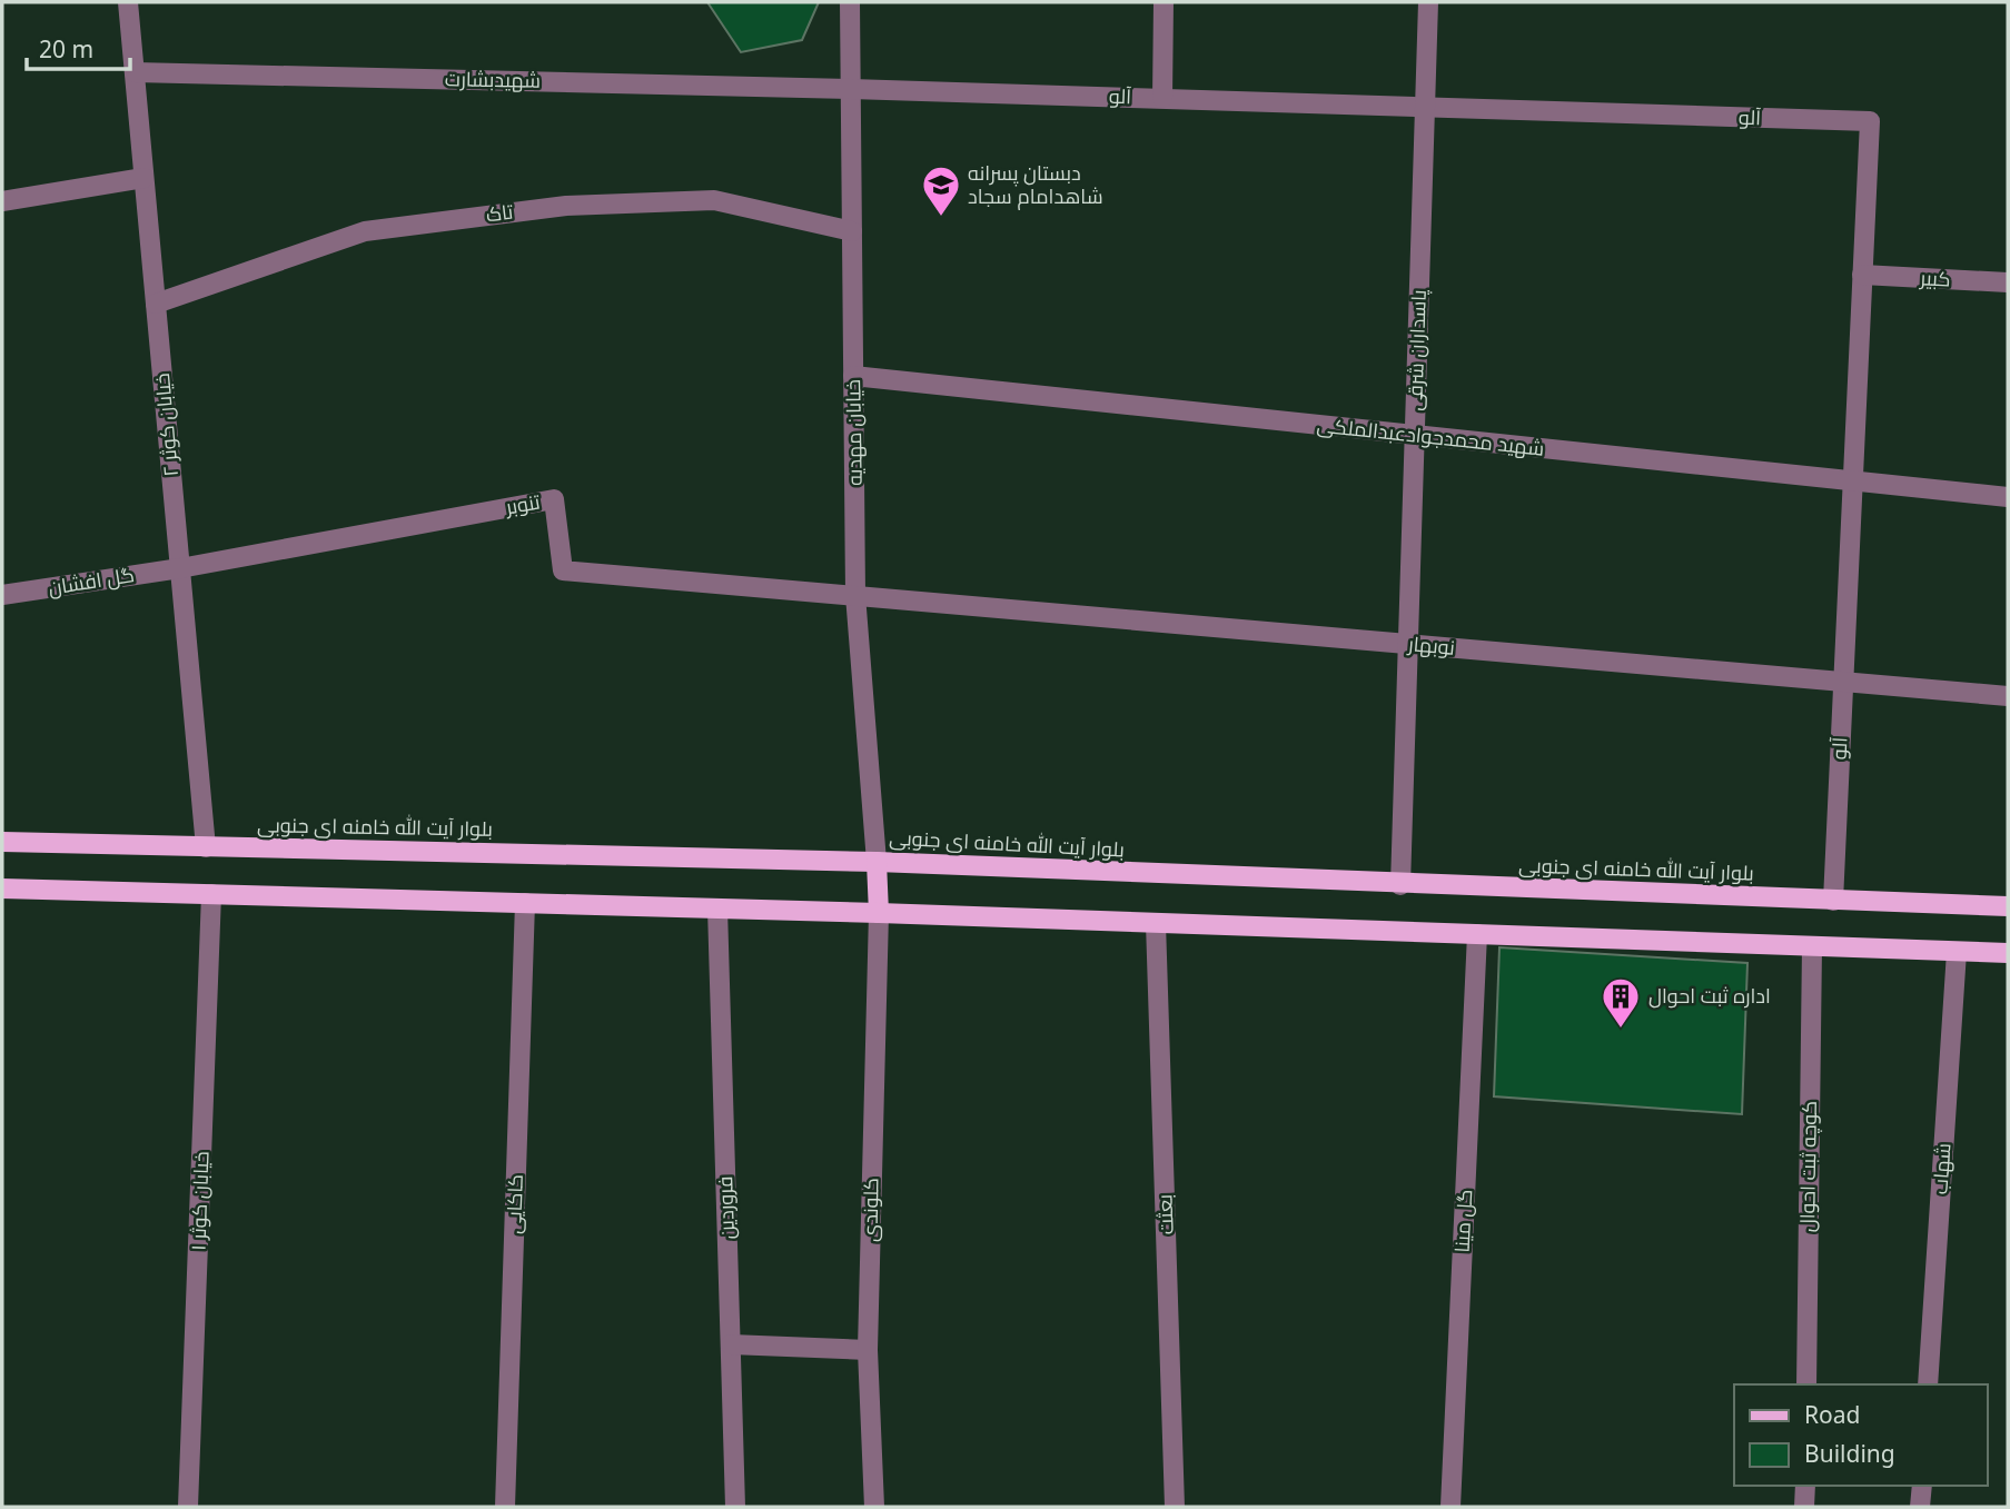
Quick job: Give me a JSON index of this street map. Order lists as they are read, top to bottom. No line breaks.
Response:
{"streets":{"main road":["بلوار آیت الله خامنه ای جنوبی"],"street":["شهیدبشارت","آلو","تاک","کبیر","پاسداران شرقی","خیابان کوثر ۲","خیابان مهدیه","شهید محمدجوادعبدالملکی","تنوبر","گل افشان","نوبهار","کوچه ثبت احوال","شهاب","خیابان کوثر ۱","کاکایی","فروردین","کلوندی","بعثت","گل مینا"]},"crossings":[["شهیدبشارت","آلو"],["شهیدبشارت","خیابان کوثر ۲"],["شهیدبشارت","خیابان مهدیه"],["آلو","کبیر"],["آلو","پاسداران شرقی"],["آلو","خیابان مهدیه"],["آلو","شهید محمدجوادعبدالملکی"],["آلو","نوبهار"],["آلو","بلوار آیت الله خامنه ای جنوبی"],["تاک","خیابان کوثر ۲"],["تاک","خیابان مهدیه"],["پاسداران شرقی","شهید محمدجوادعبدالملکی"],["پاسداران شرقی","نوبهار"],["پاسداران شرقی","بلوار آیت الله خامنه ای جنوبی"],["خیابان کوثر ۲","تنوبر"],["خیابان کوثر ۲","گل افشان"],["خیابان کوثر ۲","بلوار آیت الله خامنه ای جنوبی"],["خیابان مهدیه","شهید محمدجوادعبدالملکی"],["خیابان مهدیه","تنوبر"],["خیابان مهدیه","نوبهار"],["خیابان مهدیه","بلوار آیت الله خامنه ای جنوبی"],["تنوبر","گل افشان"],["تنوبر","نوبهار"]],"places":{"school or university":["دبستان پسرانه شاهدامام سجاد"],"building":["اداره ثبت احوال"]},"legend":["Road","Building"],"scale_bar":"20 m"}
